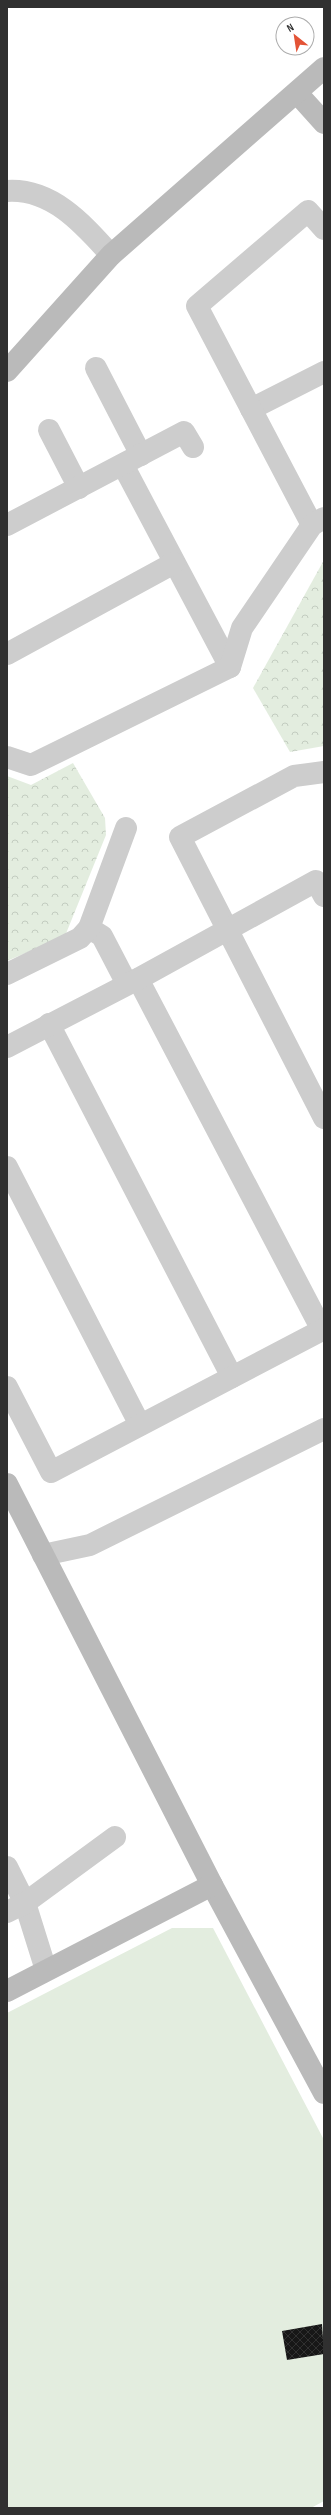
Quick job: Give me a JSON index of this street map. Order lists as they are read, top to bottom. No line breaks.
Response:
{"north":"top left"}
